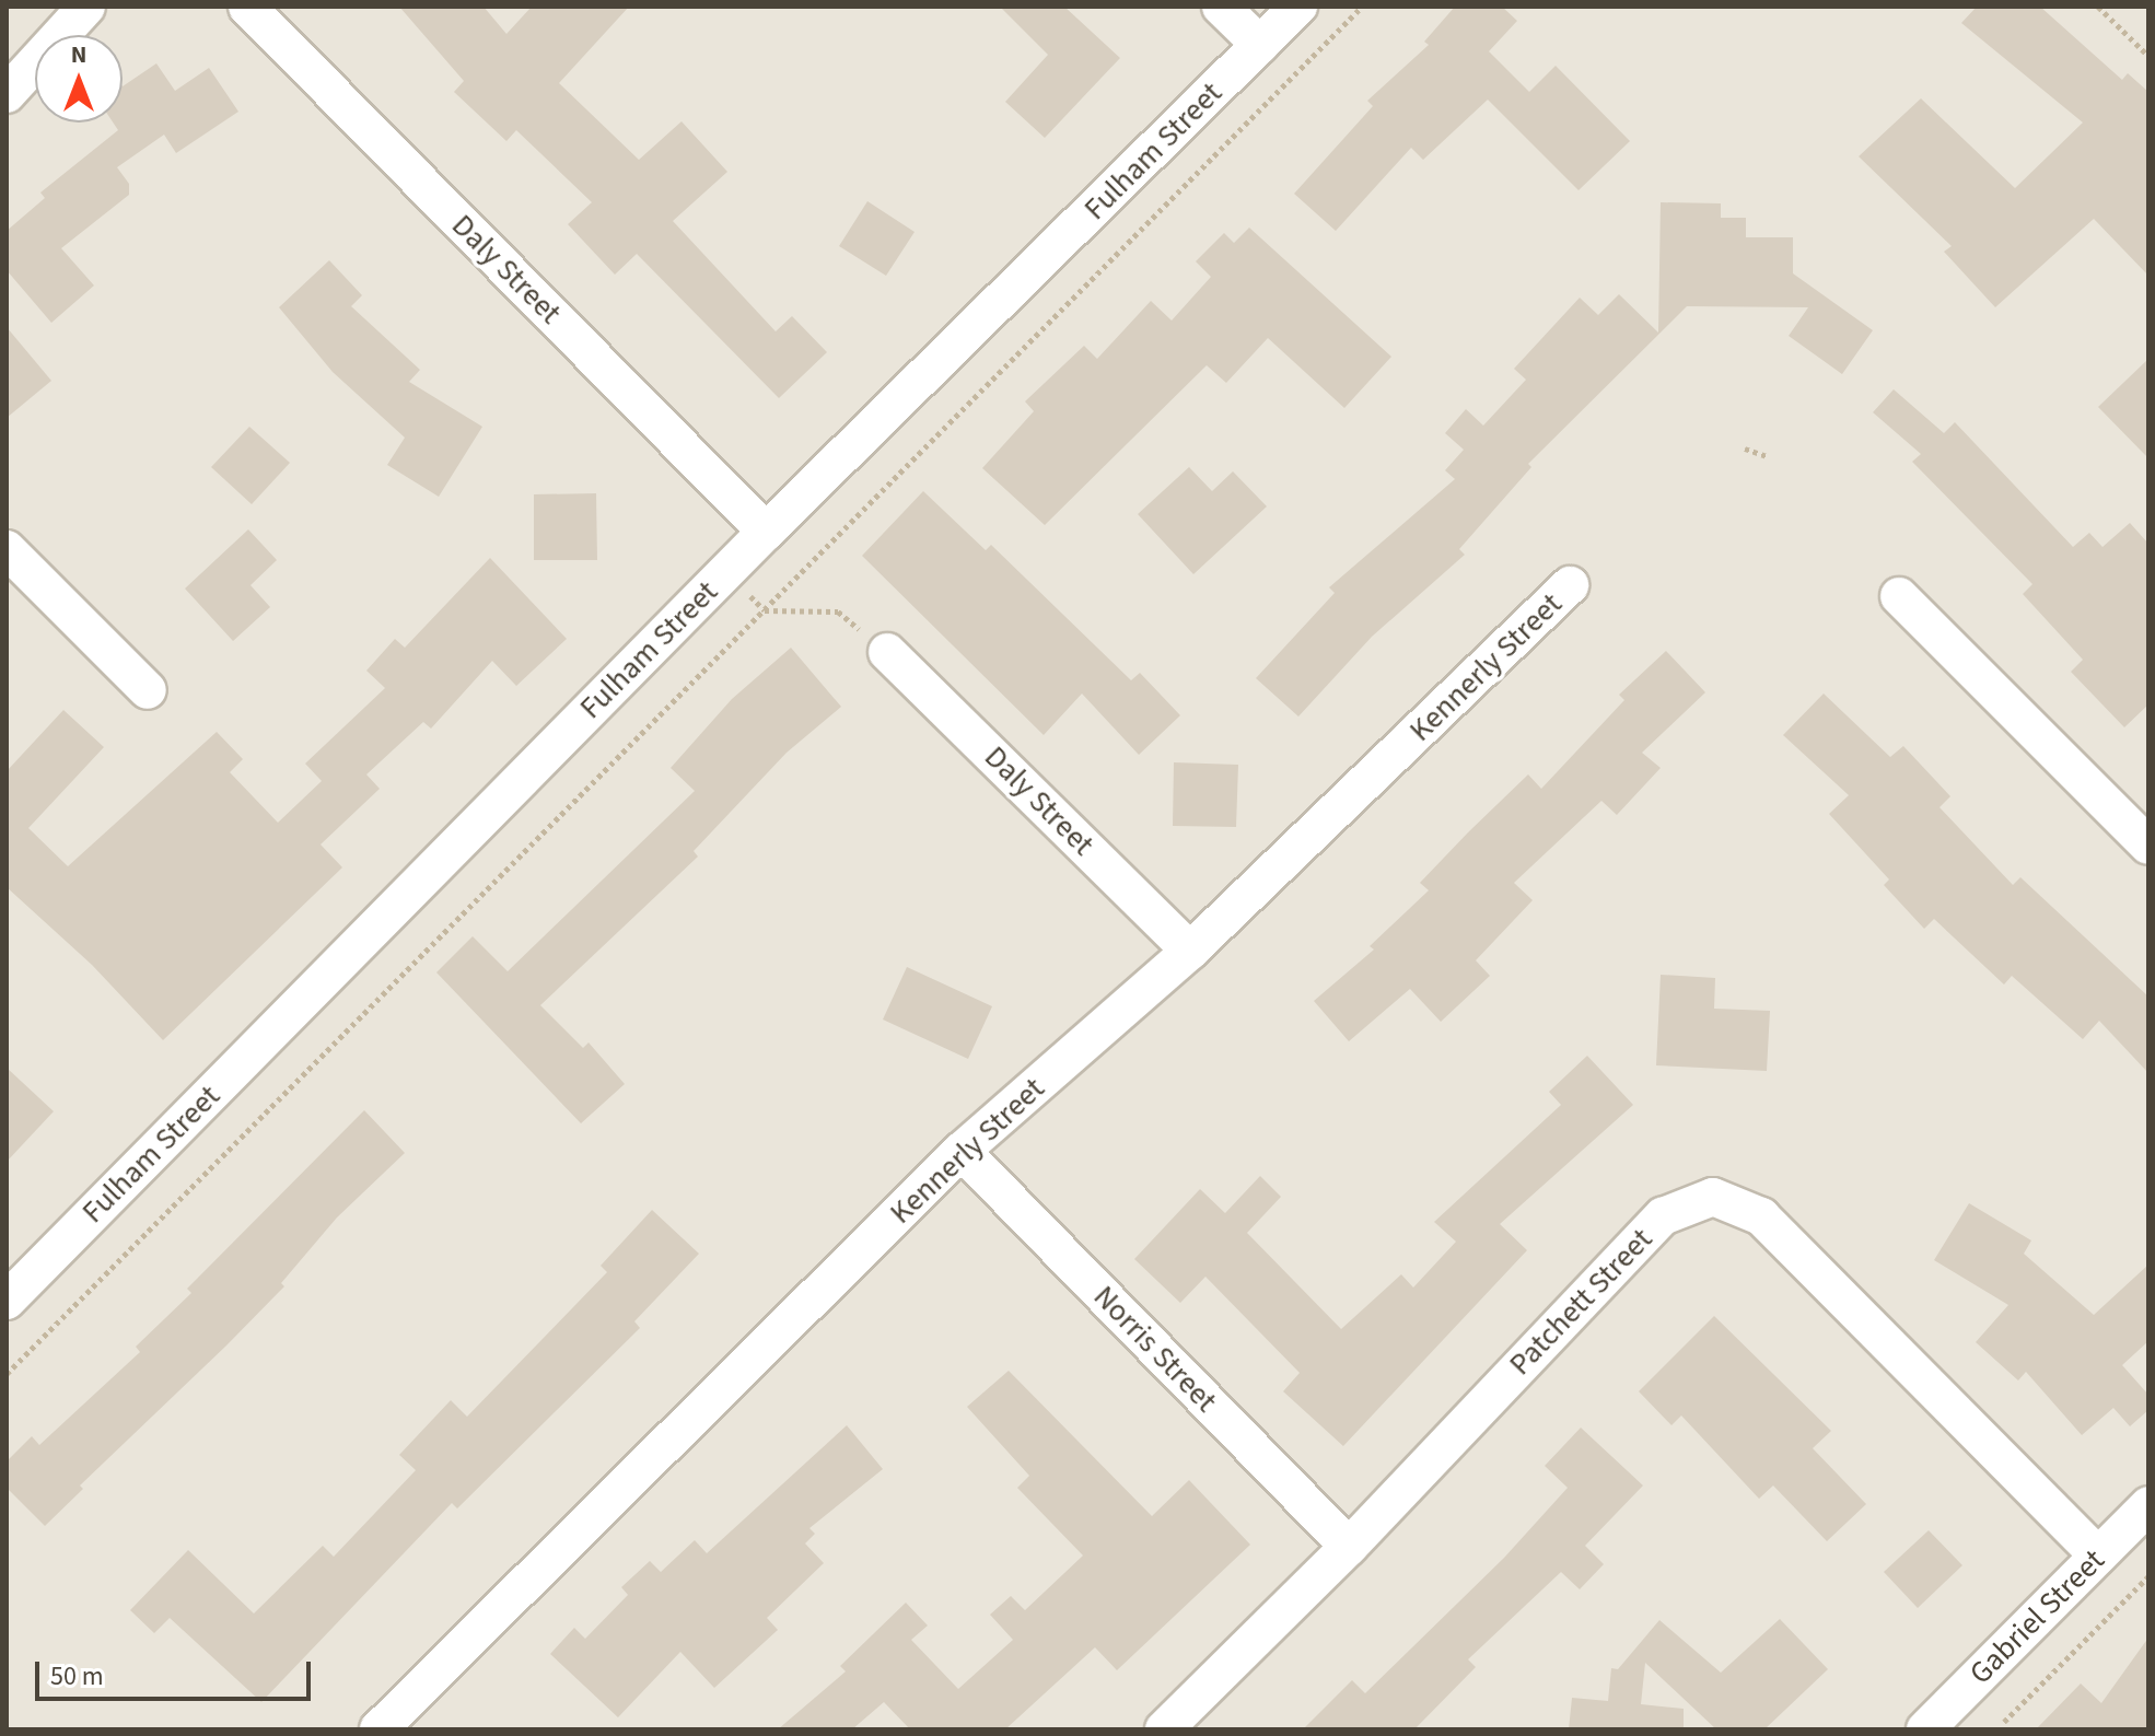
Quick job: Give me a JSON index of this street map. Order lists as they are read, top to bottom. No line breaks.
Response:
{"streets":{"street":["Fulham Street","Daly Street","Kennerly Street","Patchett Street","Norris Street","Gabriel Street"]},"crossings":[["Fulham Street","Daly Street"],["Daly Street","Kennerly Street"],["Kennerly Street","Norris Street"],["Patchett Street","Norris Street"],["Patchett Street","Gabriel Street"]],"scale_bar":"50 m","north":"top"}
